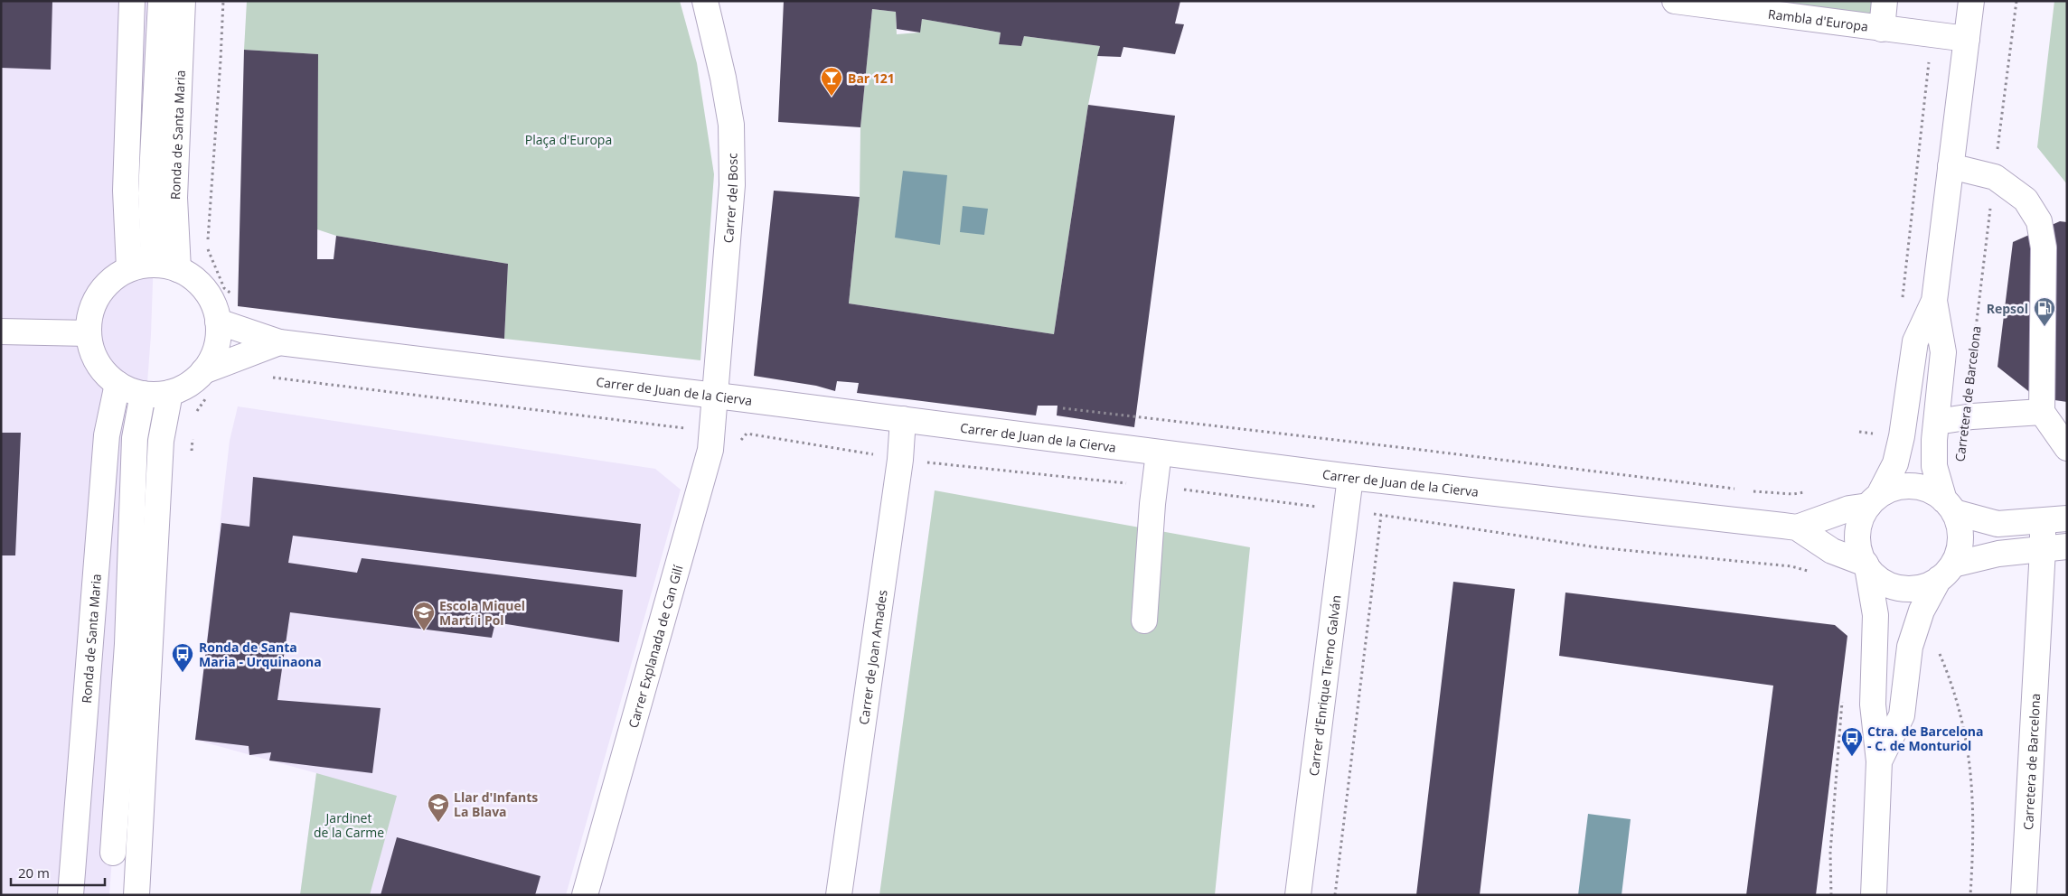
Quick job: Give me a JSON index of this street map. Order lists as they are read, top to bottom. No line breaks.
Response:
{"streets":{"street":["Rambla d'Europa","Ronda de Santa Maria","Carrer del Bosc","Carrer de Juan de la Cierva","Carretera de Barcelona","Carrer Explanada de Can Gilí","Carrer de Joan Amades","Carrer d'Enrique Tierno Galván"]},"crossings":[["Rambla d'Europa","Carretera de Barcelona"],["Ronda de Santa Maria","Carrer de Juan de la Cierva"],["Carrer del Bosc","Carrer de Juan de la Cierva"],["Carrer del Bosc","Carrer Explanada de Can Gilí"],["Carrer de Juan de la Cierva","Carretera de Barcelona"],["Carrer de Juan de la Cierva","Carrer Explanada de Can Gilí"],["Carrer de Juan de la Cierva","Carrer de Joan Amades"],["Carrer de Juan de la Cierva","Carrer d'Enrique Tierno Galván"]],"parks":["Plaça d'Europa","Jardinet de la Carme"],"places":{"bar":["Bar 121"],"fuel station":["Repsol"],"school or university":["Escola Miquel Martí i Pol","Llar d'Infants La Blava"],"bus stop":["Ronda de Santa Maria - Urquinaona","Ctra. de Barcelona - C. de Monturiol"]},"scale_bar":"20 m"}
